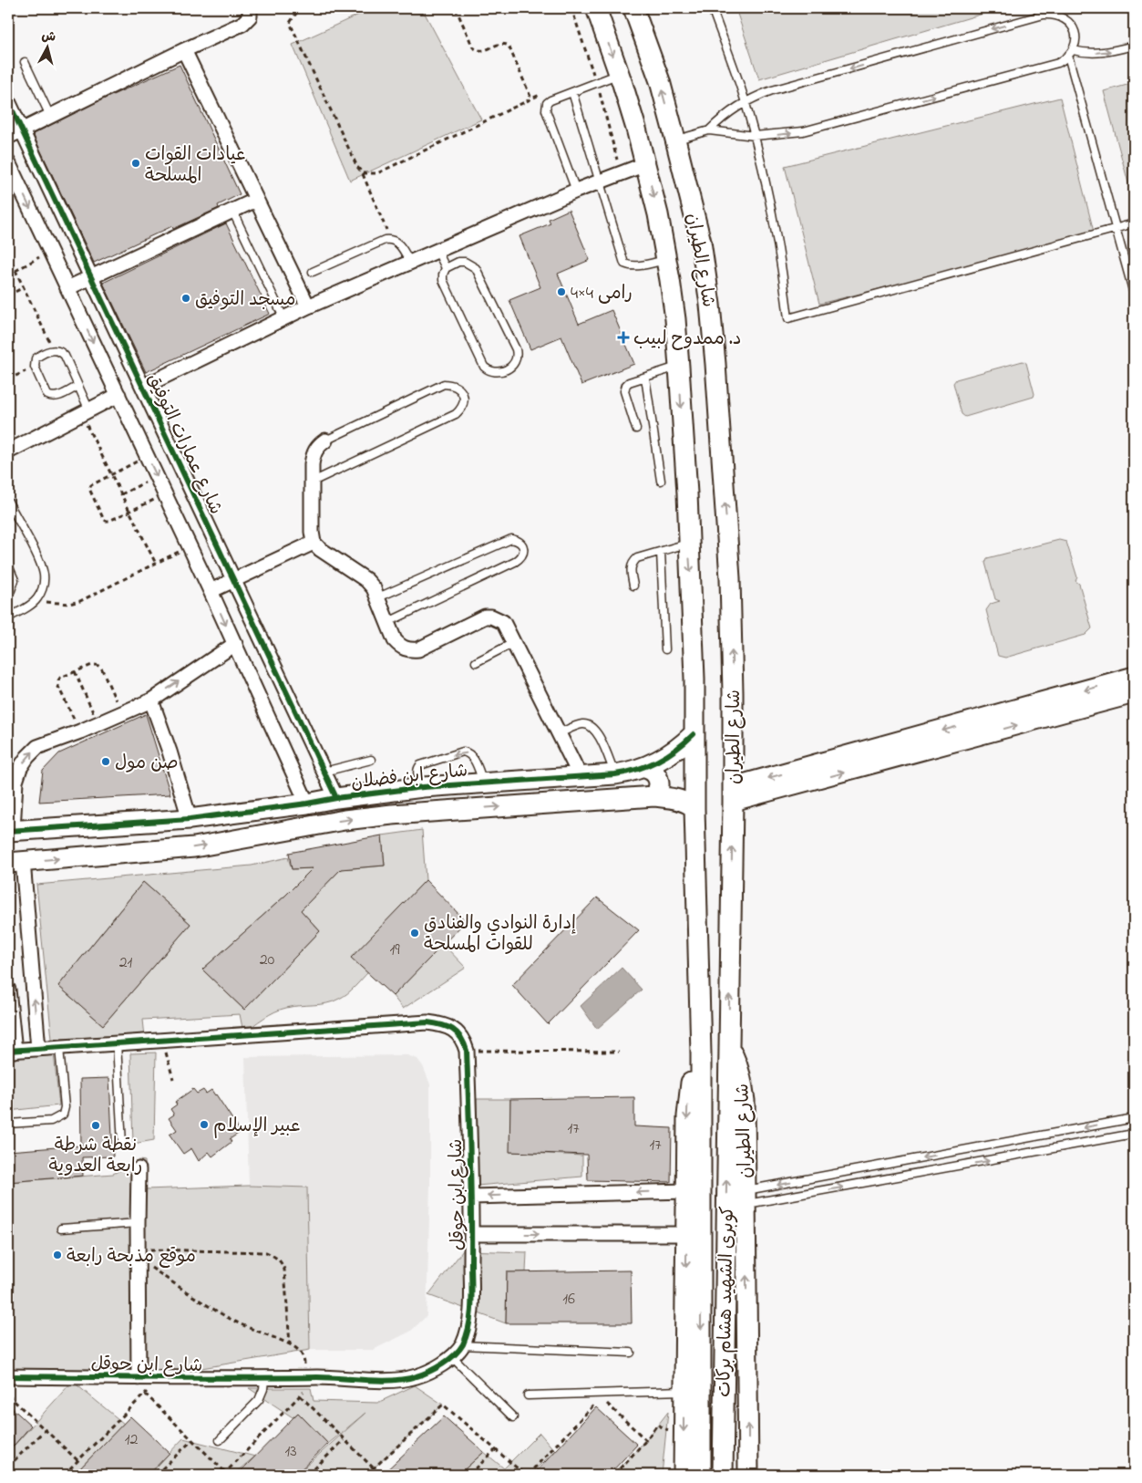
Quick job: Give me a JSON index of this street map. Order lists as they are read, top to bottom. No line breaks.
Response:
{"streets":{"main road":["شارع الطيران","شارع ابن فضلان","كوبرى الشهيد هشام بركات"],"street":["شارع عمارات التوفيق","شارع ابن حوقل"]},"crossings":[["شارع الطيران","شارع ابن فضلان"],["شارع الطيران","كوبرى الشهيد هشام بركات"],["شارع عمارات التوفيق","شارع ابن فضلان"]],"places":{"other":["عيادات القوات المسلحة","رامى 4×4","مسجد التوفيق","صن مول","إدارة النوادي والفنادق للقوات المسلحة","عبير الإسلام","نقطة شرطة رابعة العدوية","موقع مذبحة رابعة"],"health":["د. ممدوح لبيب"]},"house_numbers":["19","20","21","17","17","16","12","13"],"north":"top"}
